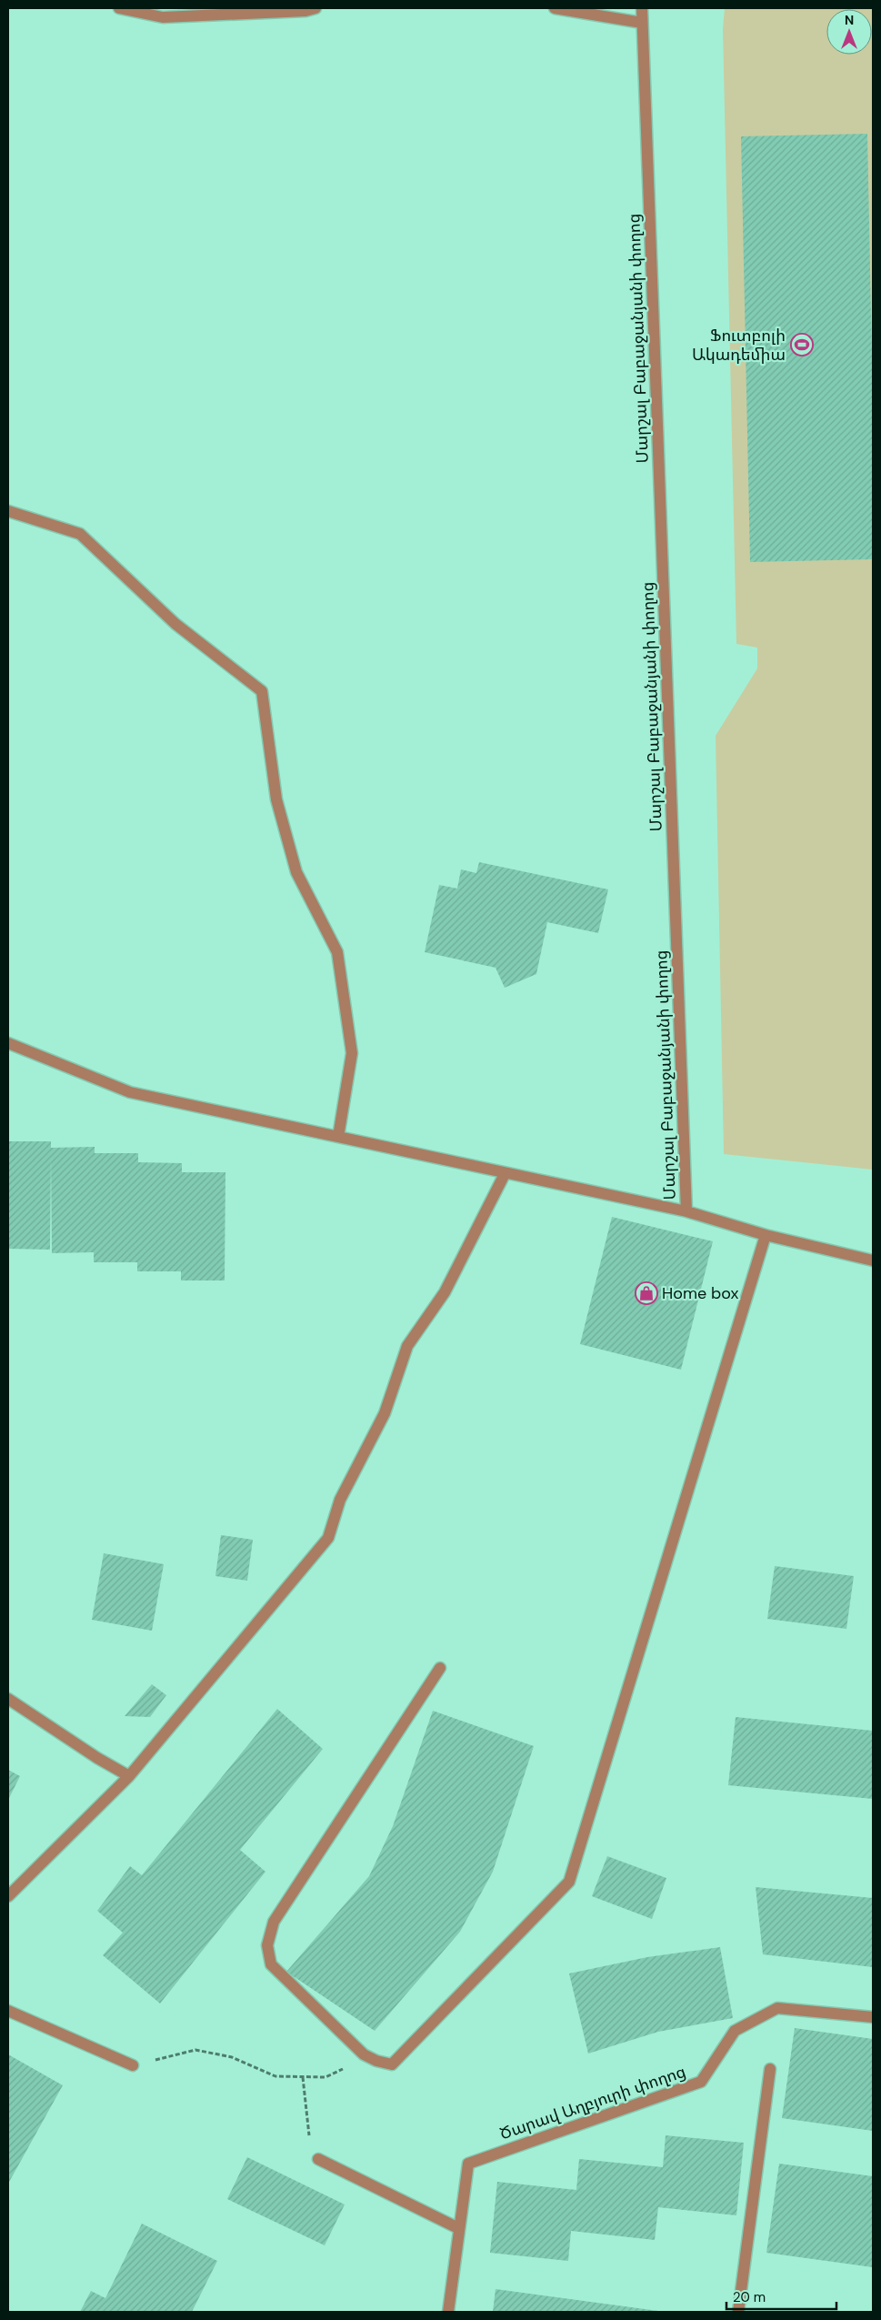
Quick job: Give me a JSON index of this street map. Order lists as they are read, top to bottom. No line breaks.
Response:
{"streets":{"street":["Մարշալ Բաբաջանյանի փողոց","Ծարավ Աղբյուրի փողոց"]},"places":{"sports":["Ֆուտբոլի Ակադեմիա"],"shop":["Home box"]},"scale_bar":"20 m","north":"top"}
